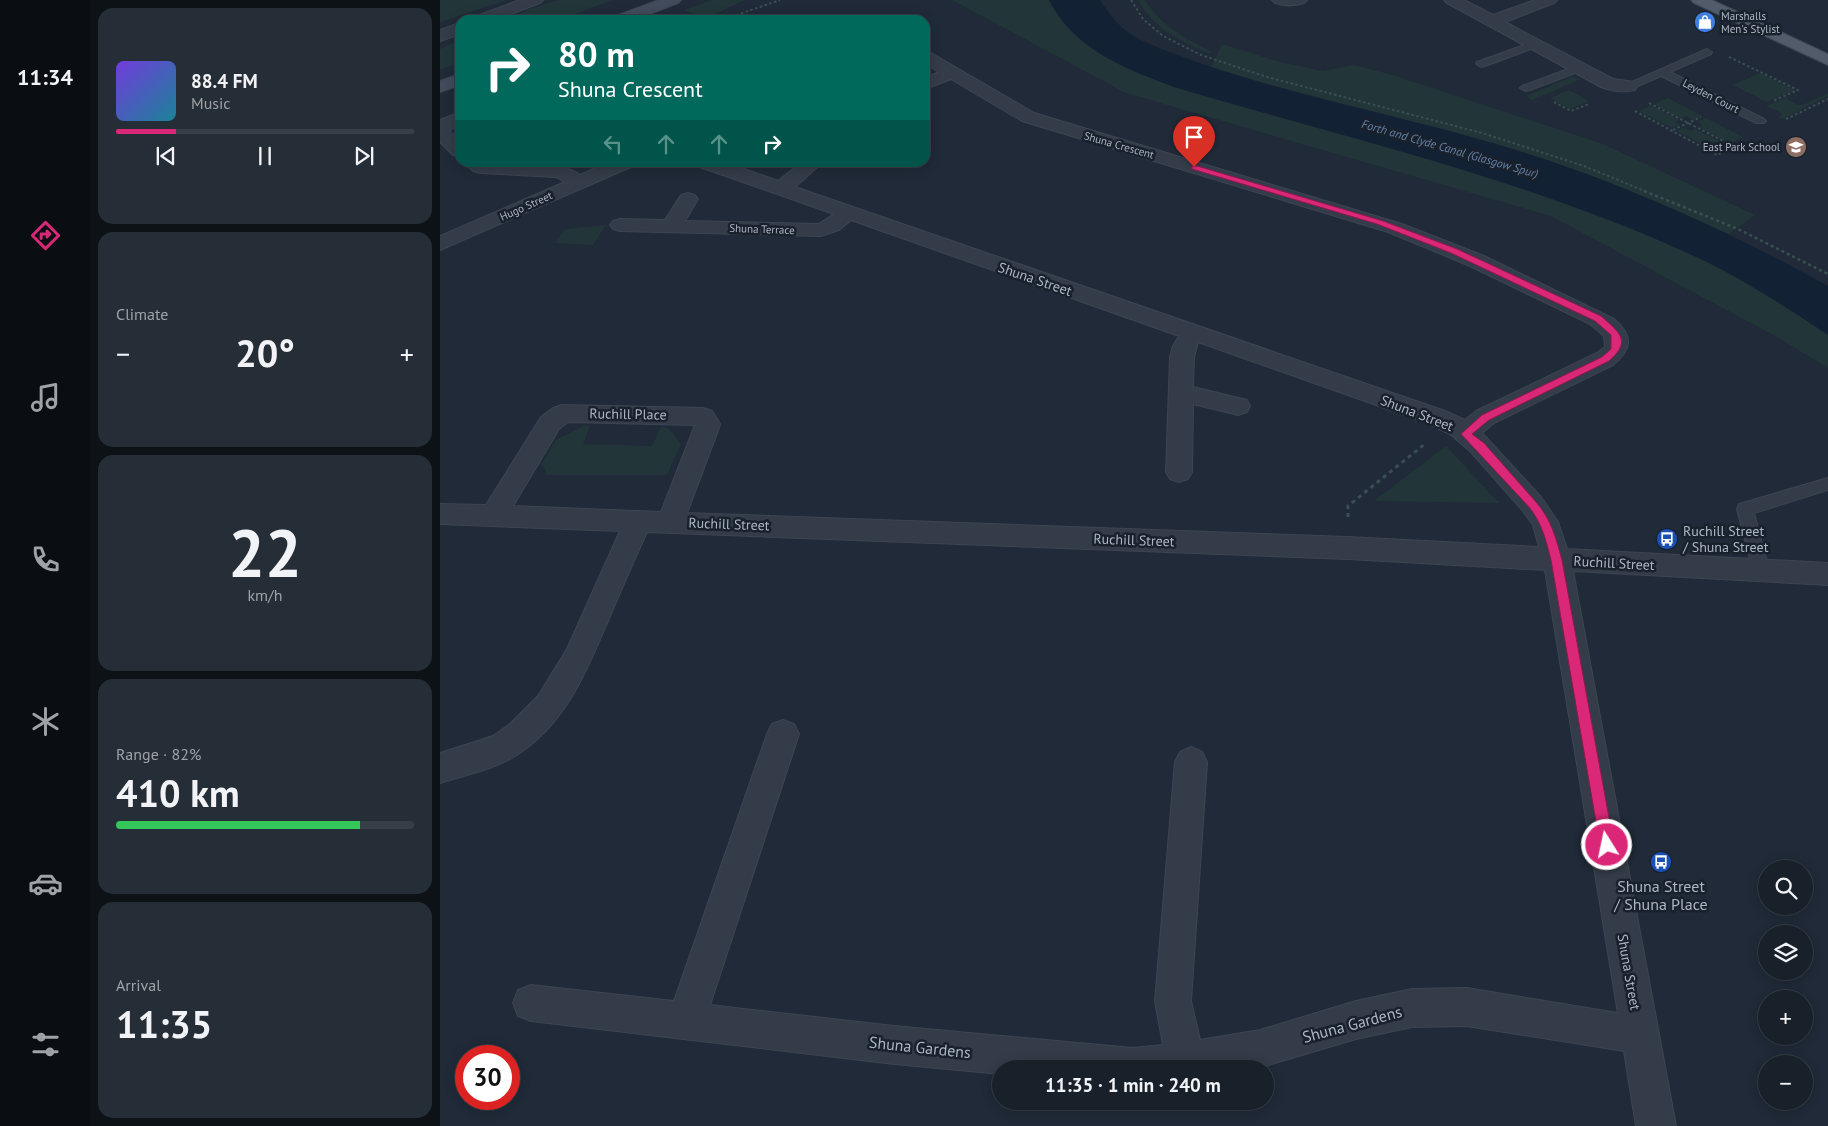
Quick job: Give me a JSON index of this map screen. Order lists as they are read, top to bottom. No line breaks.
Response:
{"streets":{"street":["Leyden Court","Shuna Crescent","Hugo Street","Shuna Terrace","Shuna Street","Ruchill Place","Ruchill Street","Shuna Gardens"]},"crossings":[["Shuna Crescent","Shuna Street"],["Shuna Terrace","Shuna Street"],["Shuna Street","Ruchill Street"],["Shuna Street","Shuna Gardens"],["Ruchill Place","Ruchill Street"]],"water":["Forth and Clyde Canal (Glasgow Spur)"],"places":{"shop":["Marshalls Men's Stylist"],"school or university":["East Park School"],"bus stop":["Ruchill Street / Shuna Street","Shuna Street / Shuna Place"]},"page":{"tabs":"11:34","turn":["80 m","Shuna Crescent"],"song":["88.4 FM","Music"],"tile":["Climate",["22","km/h"],["Range · 82%","410 km"],["Arrival","11:35"]],"heat":["−","20°","+"],"map_buttons":["+","−"],"limit":"30","trip":"11:35 · 1 min · 240 m"}}
